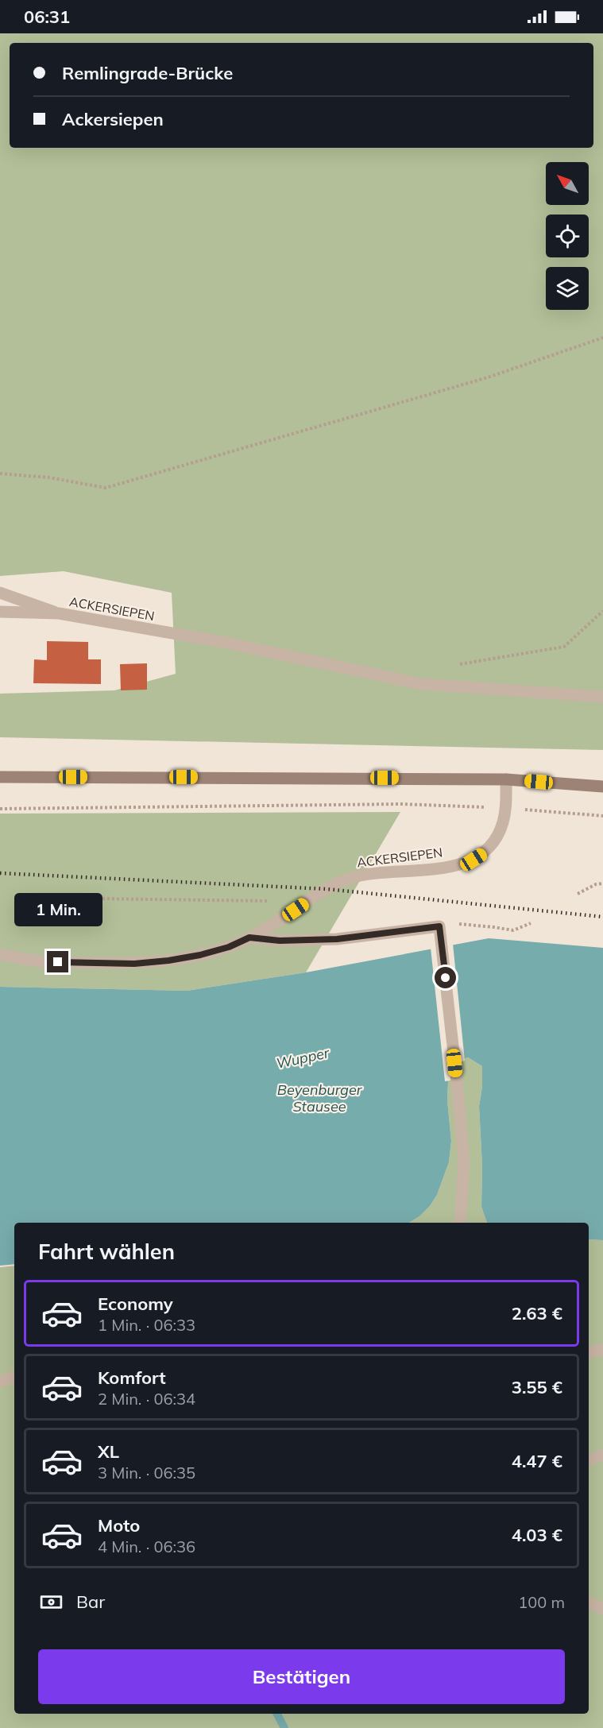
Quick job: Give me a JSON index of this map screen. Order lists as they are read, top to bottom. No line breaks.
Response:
{"streets":{"street":["ACKERSIEPEN"]},"water":["Wupper","Beyenburger Stausee"],"north":"top left","page":{"status":"06:31","banner":["Remlingrade-Brücke","Ackersiepen"],"bubble":"1 Min.","heading":"Fahrt wählen","list":[{"name":"Economy","note":"1 Min. · 06:33","value":"2.63 €"},{"name":"Komfort","note":"2 Min. · 06:34","value":"3.55 €"},{"name":"XL","note":"3 Min. · 06:35","value":"4.47 €"},{"name":"Moto","note":"4 Min. · 06:36","value":"4.03 €"}],"pay":["Bar","100 m"],"buttons":"Bestätigen"}}
